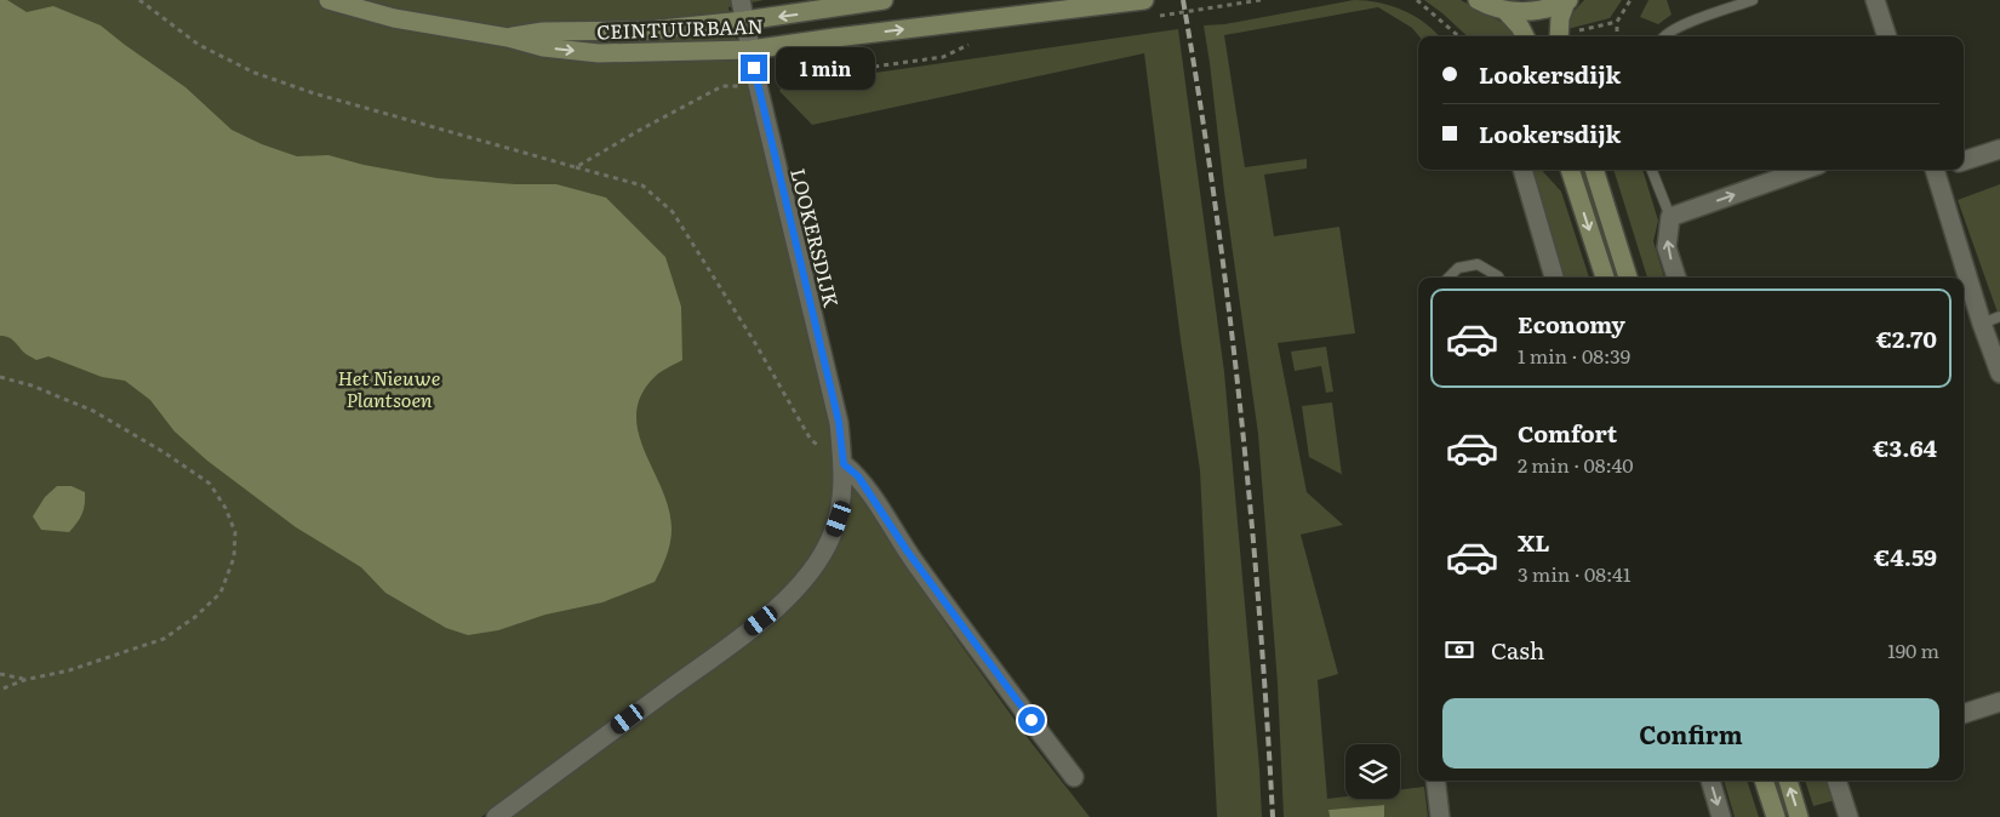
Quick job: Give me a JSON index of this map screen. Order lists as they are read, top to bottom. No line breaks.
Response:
{"streets":{"street":["CEINTUURBAAN","LOOKERSDIJK"]},"crossings":[["CEINTUURBAAN","LOOKERSDIJK"]],"parks":["Het Nieuwe Plantsoen"],"page":{"banner":["Lookersdijk","Lookersdijk"],"bubble":"1 min","list":[{"name":"Economy","note":"1 min · 08:39","value":"€2.70"},{"name":"Comfort","note":"2 min · 08:40","value":"€3.64"},{"name":"XL","note":"3 min · 08:41","value":"€4.59"}],"pay":["Cash","190 m"],"buttons":"Confirm"}}
